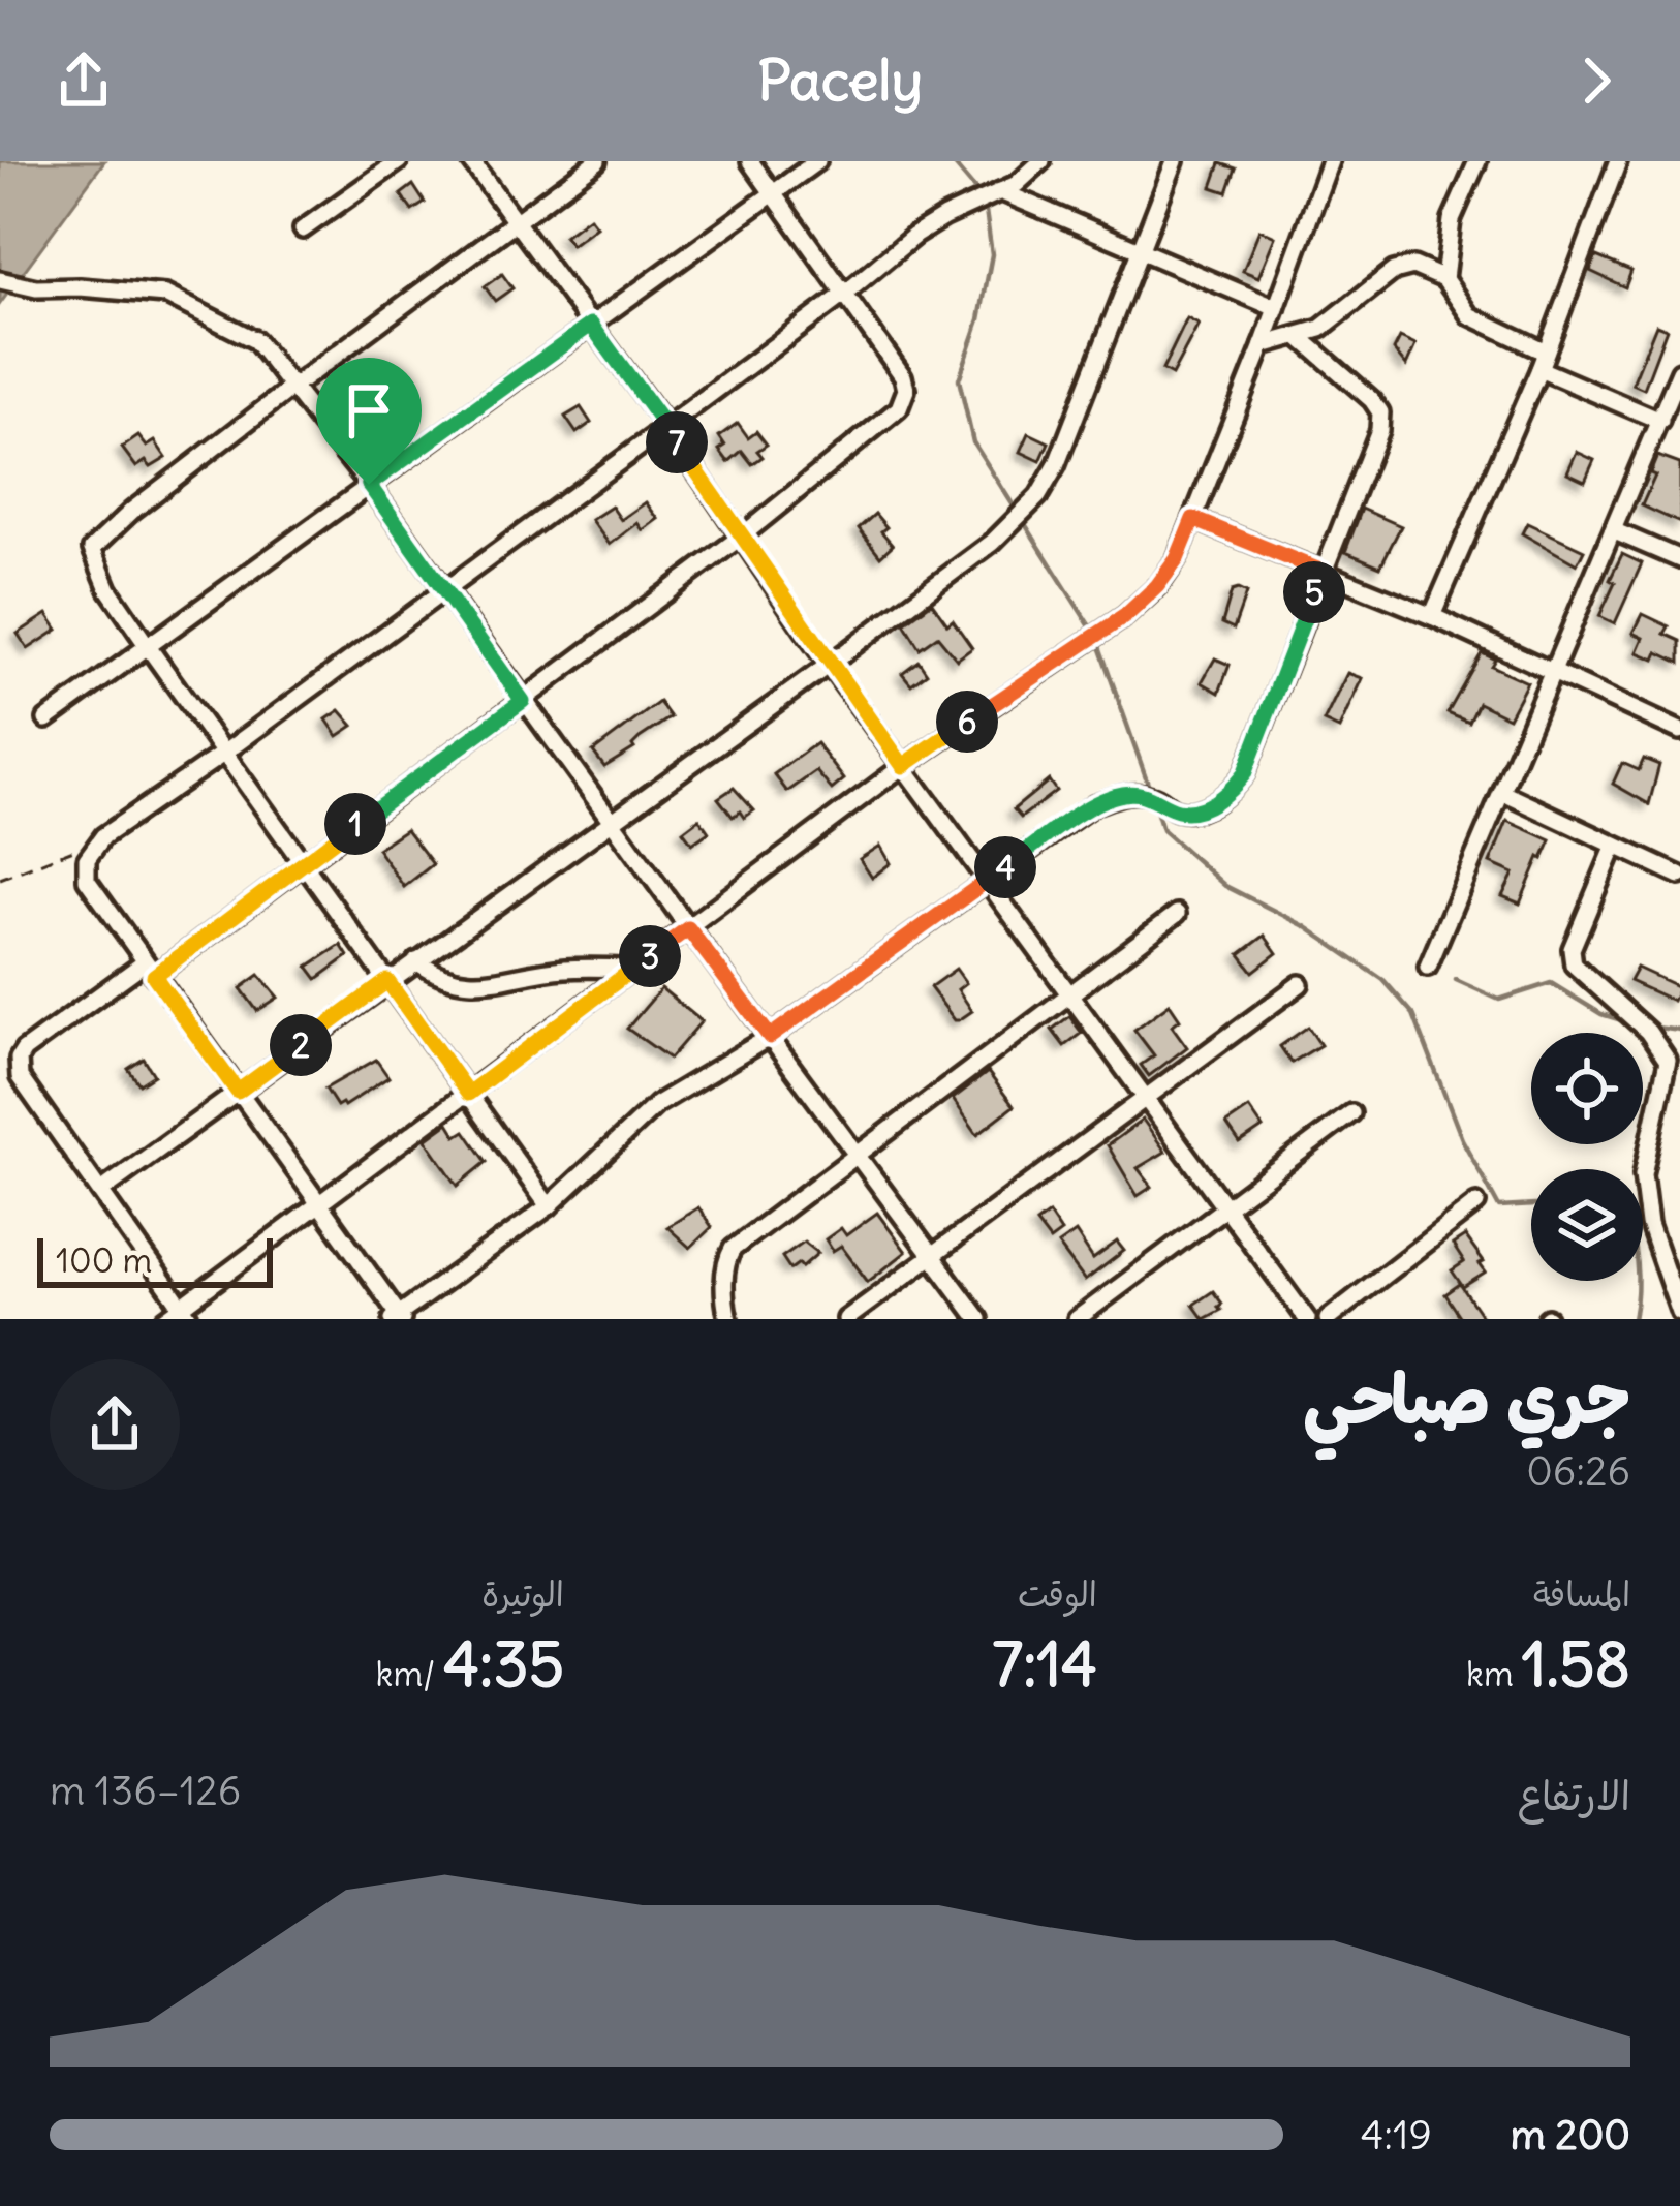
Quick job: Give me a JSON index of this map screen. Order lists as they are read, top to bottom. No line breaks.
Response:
{"scale_bar":"100 m","page":{"header":"Pacely","pins":["7","5","6","1","4","3","2"],"scale":"100 m","heading":["جري صباحي","06:26"],"stats":[["المسافة","1.58 km"],["الوقت","7:14"],["الوتيرة","4:35 /km"]],"chart":["الارتفاع","126–136 m"],"list":[{"name":"200 m","note":"4:19"}]}}
